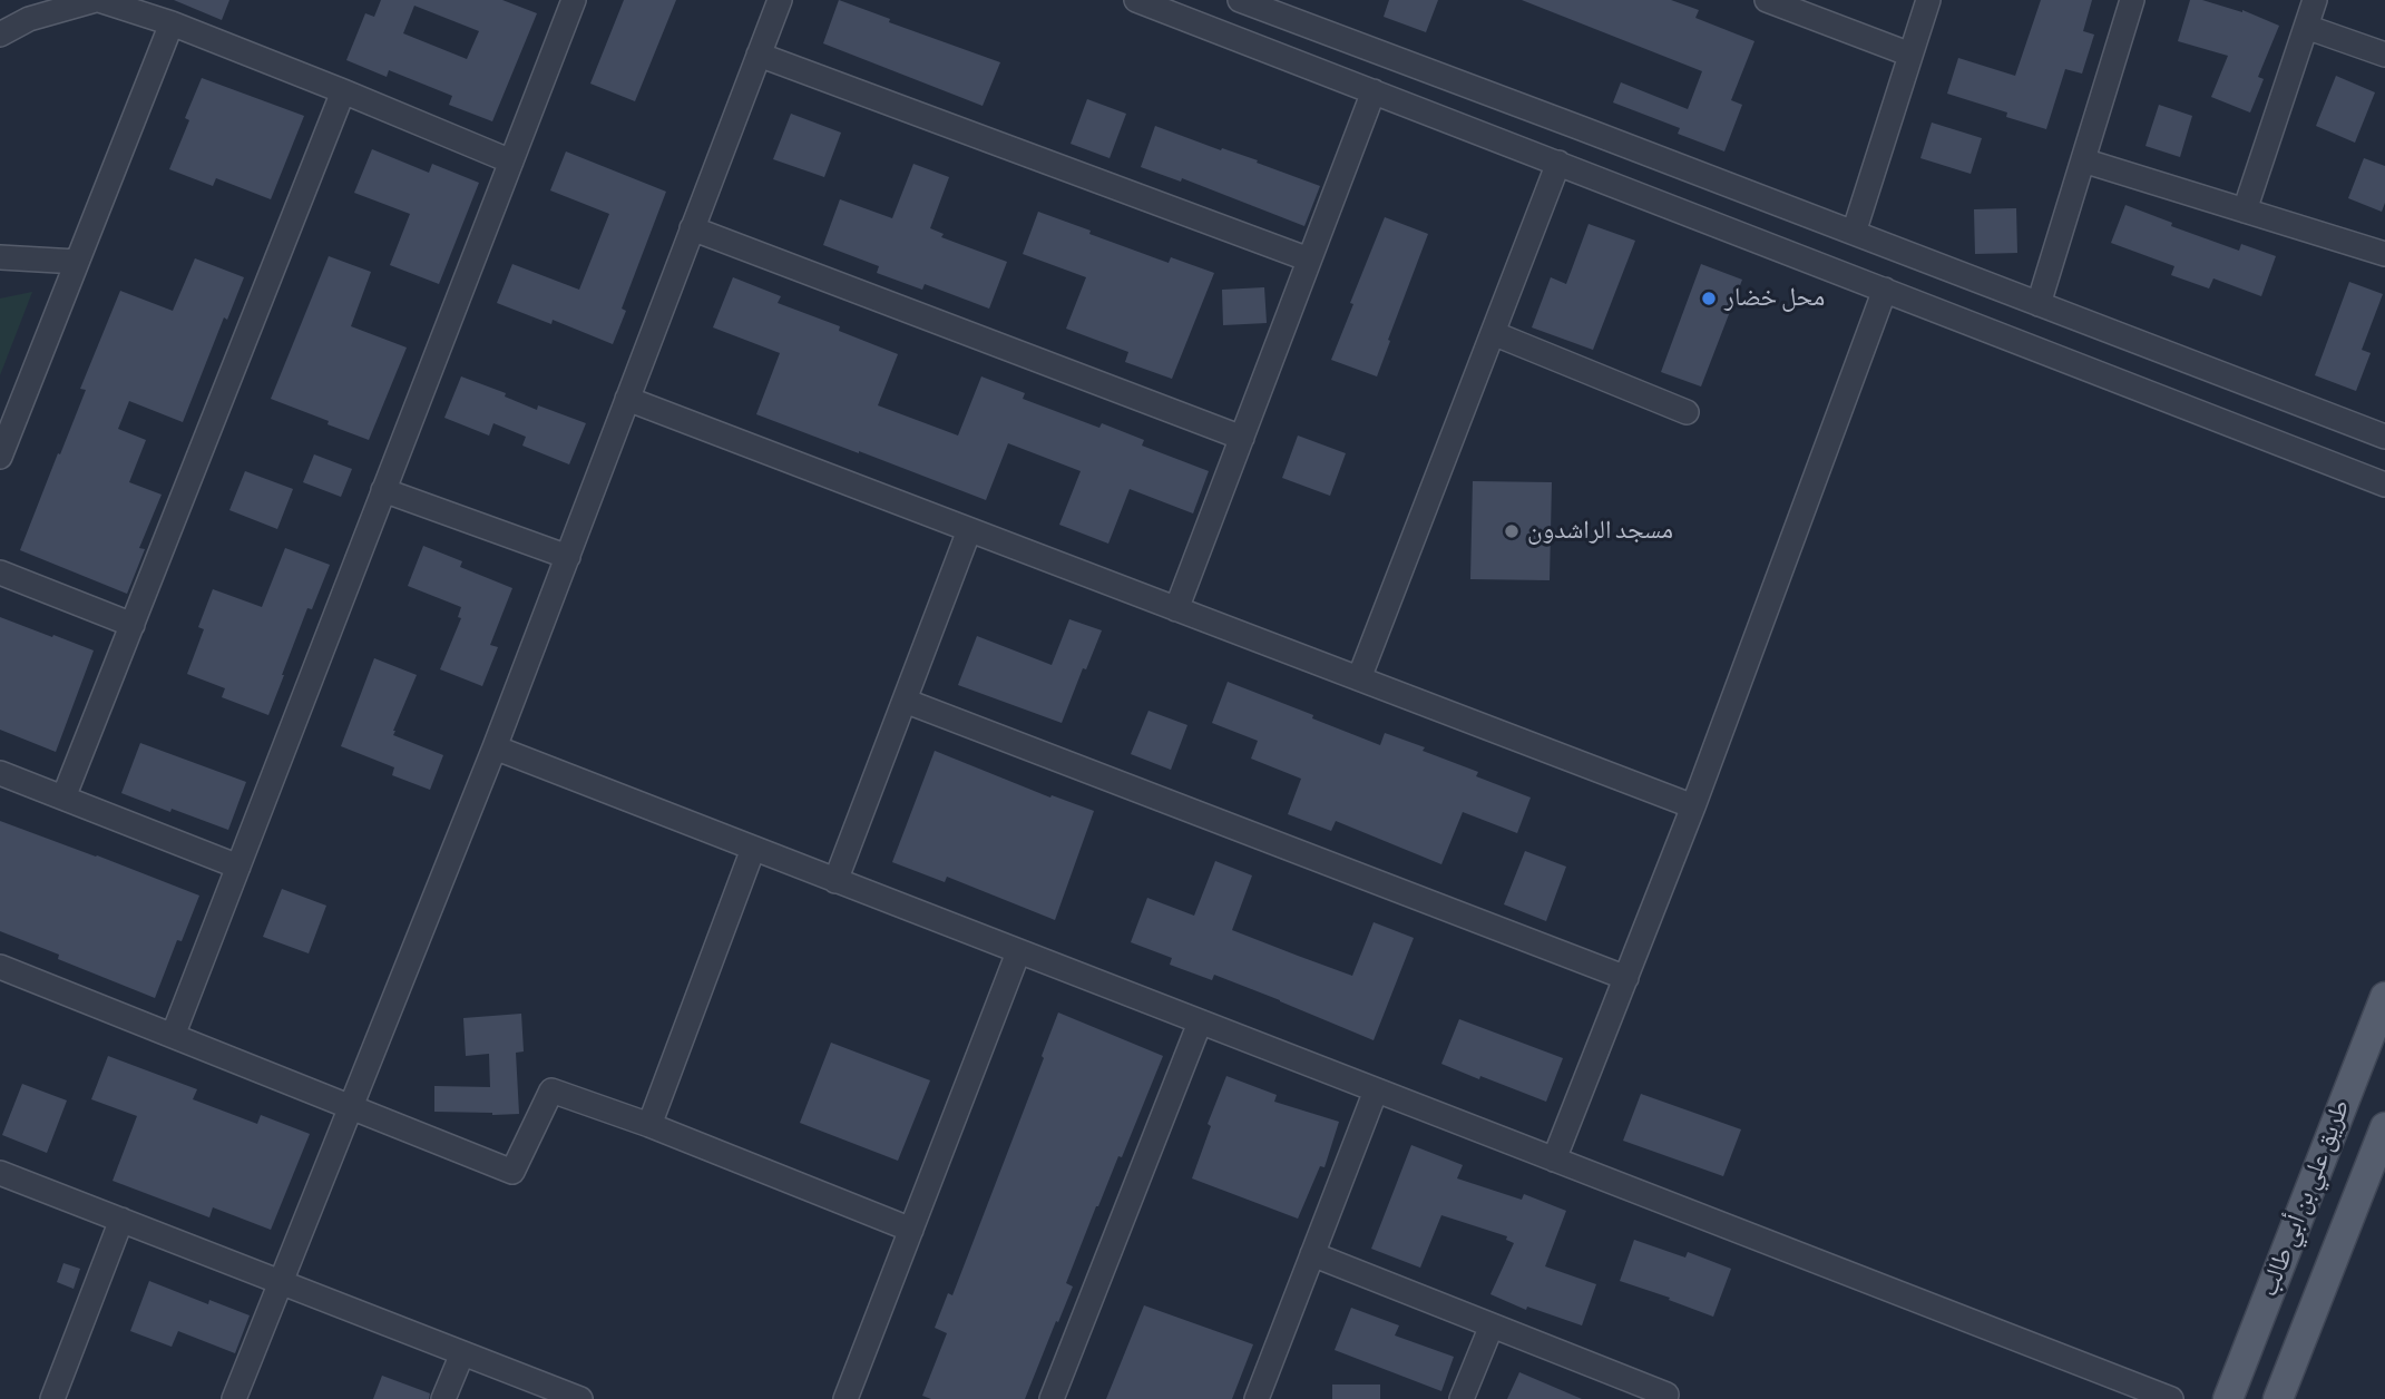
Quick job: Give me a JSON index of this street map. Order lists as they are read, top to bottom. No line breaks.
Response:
{"streets":{"main road":["طريق علي بن أبي طالب"]},"places":["محل خضار","مسجد الراشدون"]}
